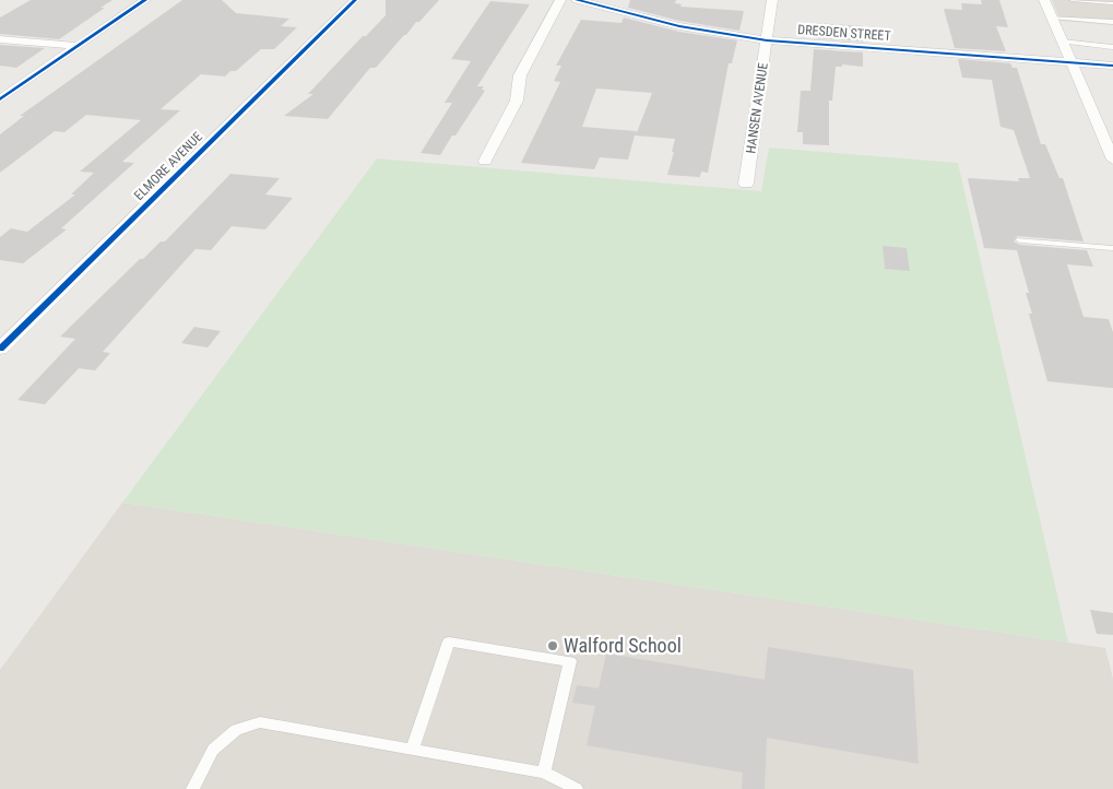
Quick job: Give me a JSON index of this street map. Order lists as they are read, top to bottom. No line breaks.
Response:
{"streets":{"street":["DRESDEN STREET","HANSEN AVENUE","ELMORE AVENUE"]},"crossings":[["DRESDEN STREET","HANSEN AVENUE"]],"places":["Walford School"]}
